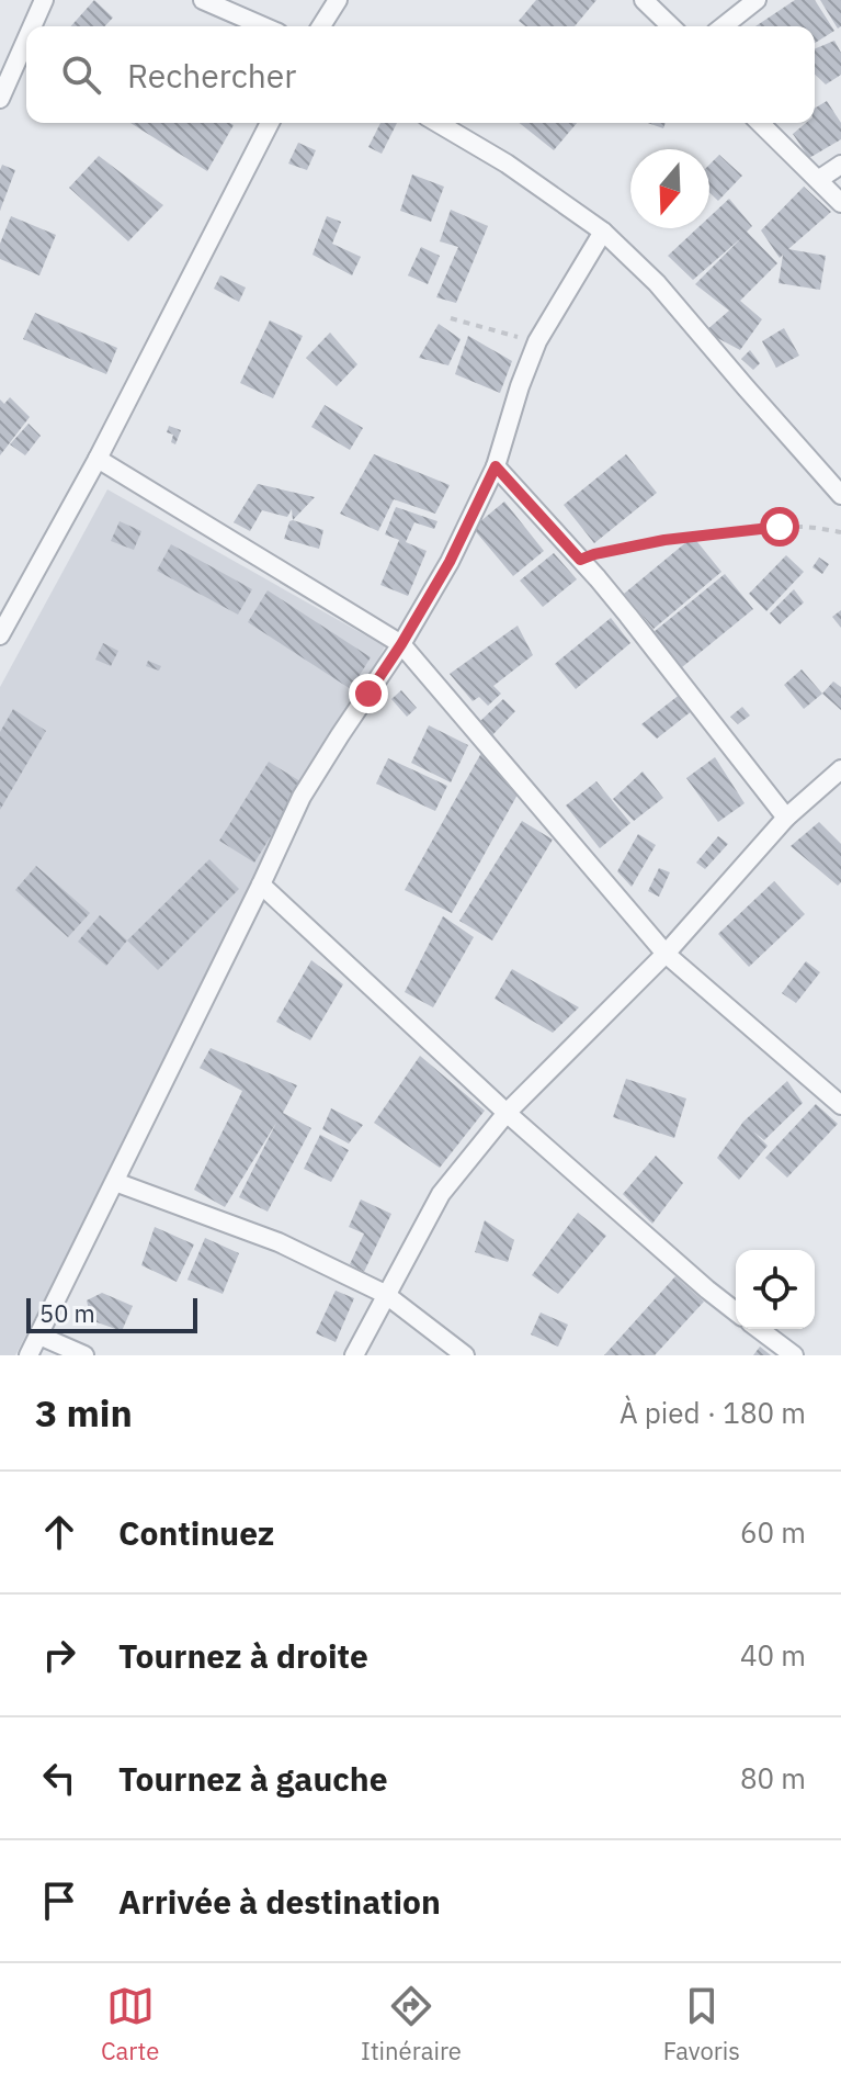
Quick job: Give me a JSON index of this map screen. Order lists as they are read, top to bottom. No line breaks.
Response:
{"scale_bar":"50 m","north":"bottom","page":{"search":"Rechercher","scale":"50 m","heading":["3 min","À pied · 180 m"],"list":[["Continuez","60 m"],["Tournez à droite","40 m"],["Tournez à gauche","80 m"],"Arrivée à destination"],"nav":["Carte","Itinéraire","Favoris"]}}
